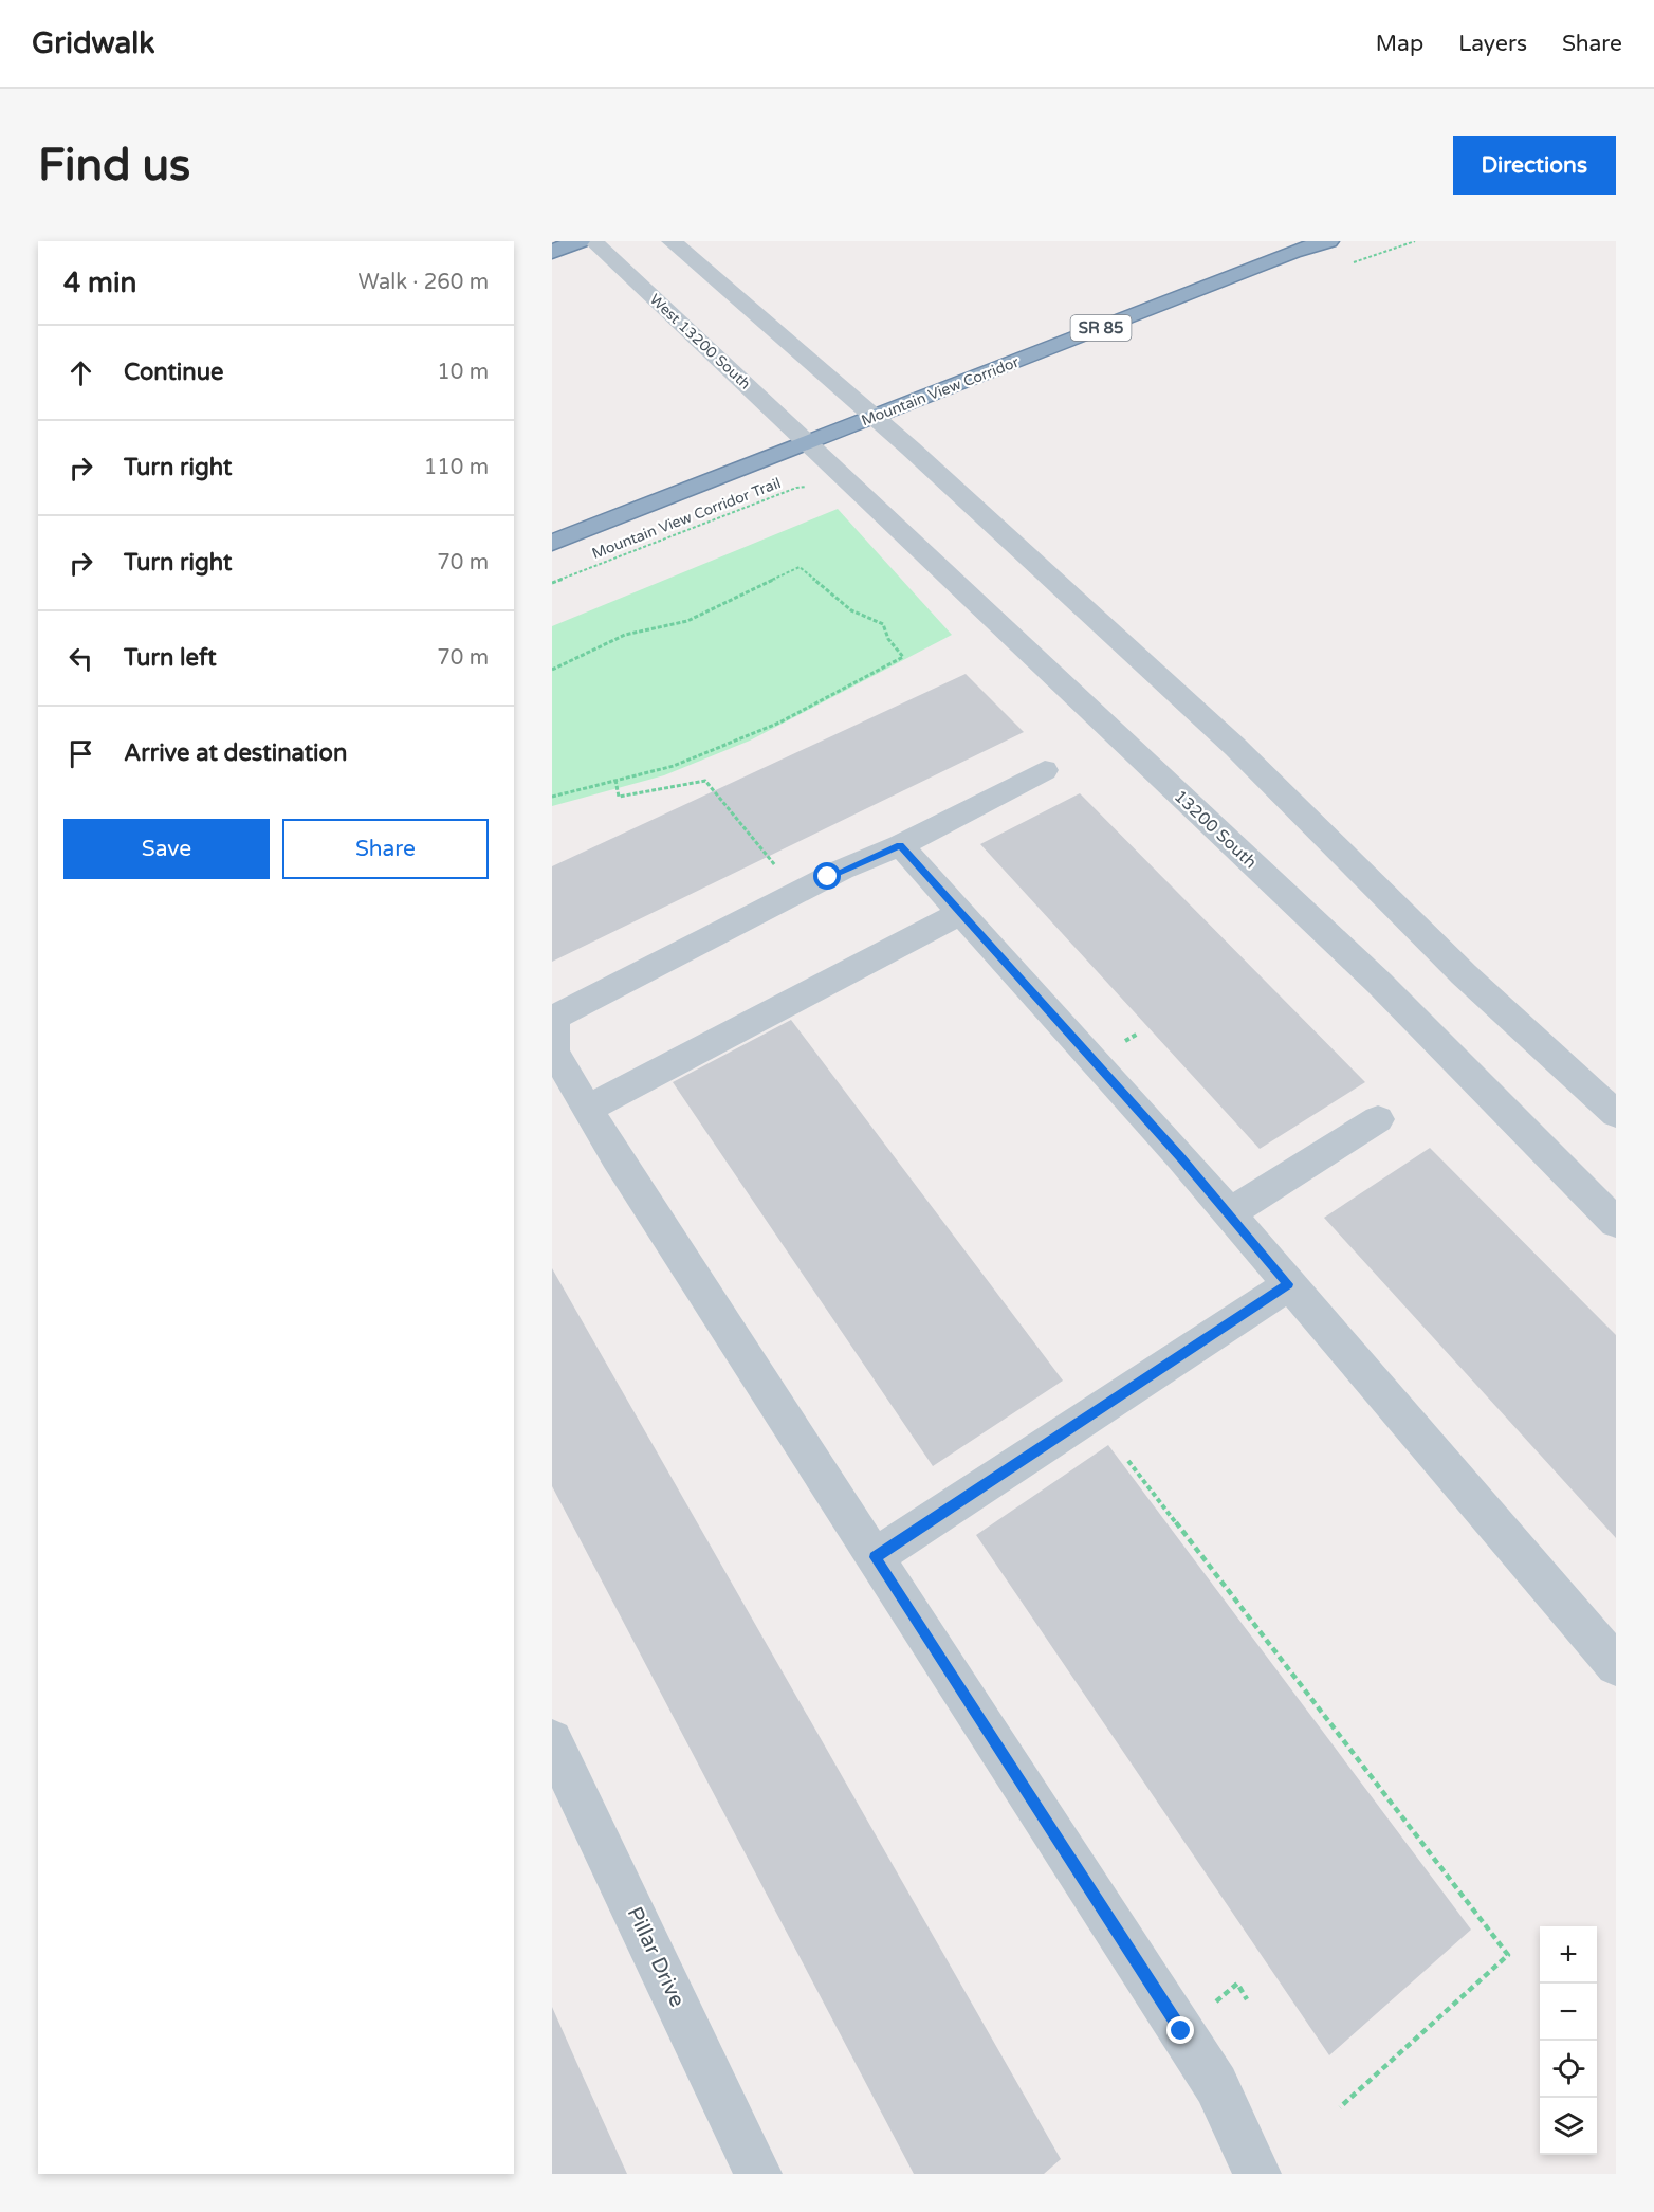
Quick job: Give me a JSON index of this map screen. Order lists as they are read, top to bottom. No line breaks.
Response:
{"streets":{"highway":["SR 85","Mountain View Corridor"],"street":["West 13200 South","13200 South","Pillar Drive"],"path":["Mountain View Corridor Trail"]},"crossings":[["West 13200 South","Mountain View Corridor"],["West 13200 South","13200 South"],["Mountain View Corridor","13200 South"]],"page":{"header":"Gridwalk","nav":["Map","Layers","Share"],"buttons":["Directions",["Save","Share"]],"title":"Find us","heading":["4 min","Walk · 260 m"],"list":[["Continue","10 m"],["Turn right","110 m"],["Turn right","70 m"],["Turn left","70 m"],"Arrive at destination"],"map_buttons":["+","−"]}}
